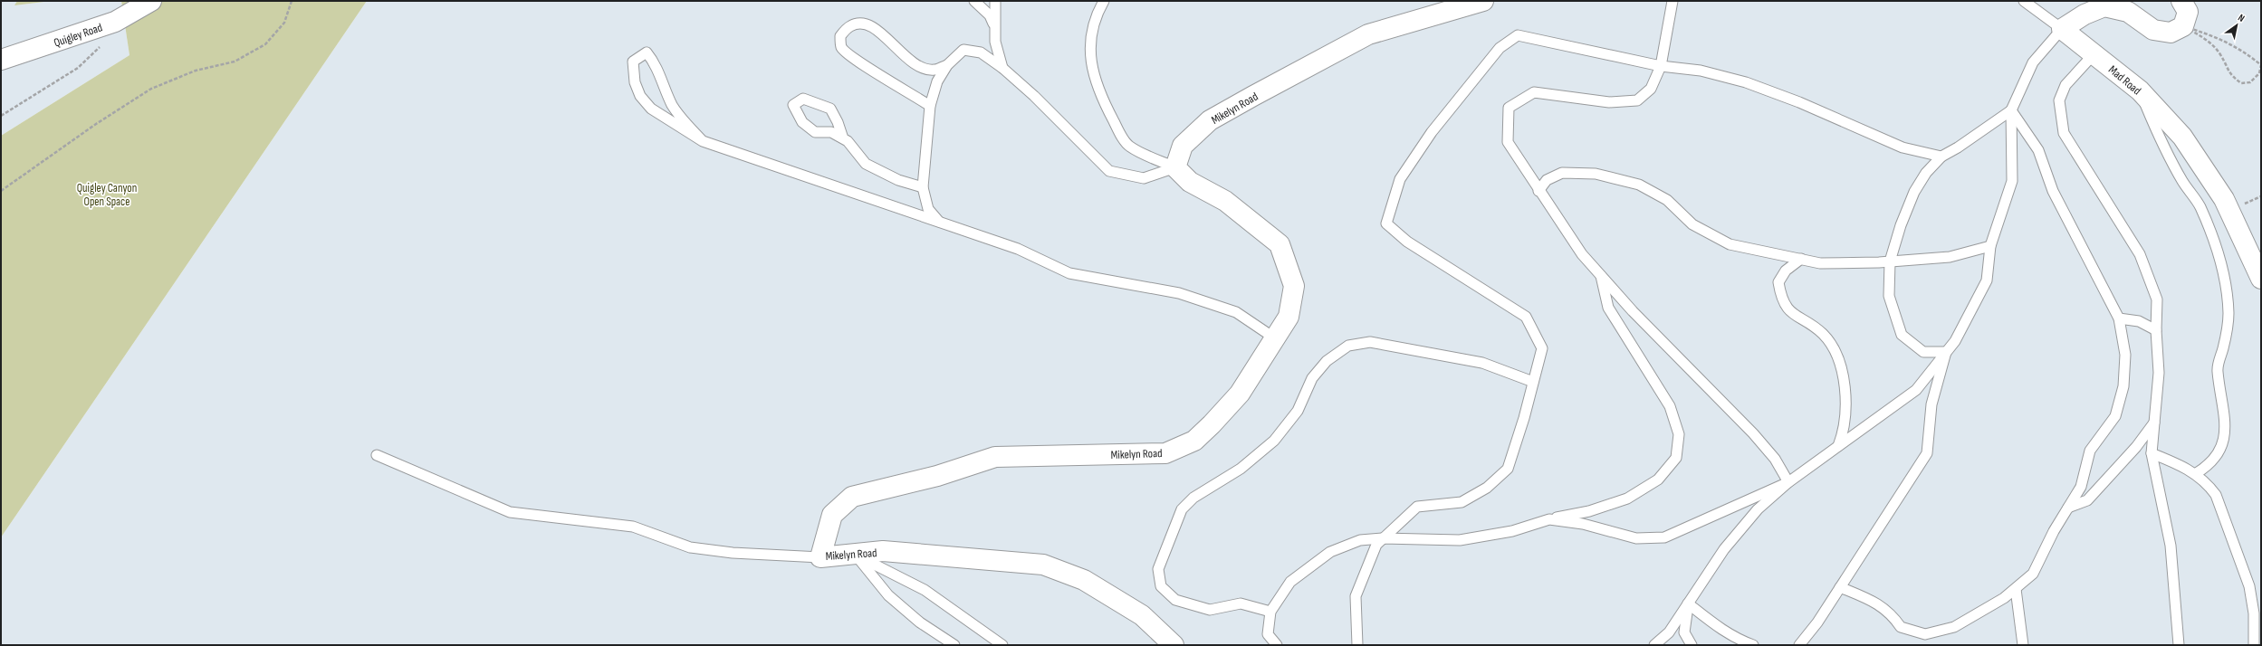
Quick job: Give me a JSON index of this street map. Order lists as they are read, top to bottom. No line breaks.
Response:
{"streets":{"street":["Quigley Road","Mad Road","Mikelyn Road"]},"parks":["Quigley Canyon Open Space"],"north":"top right"}
